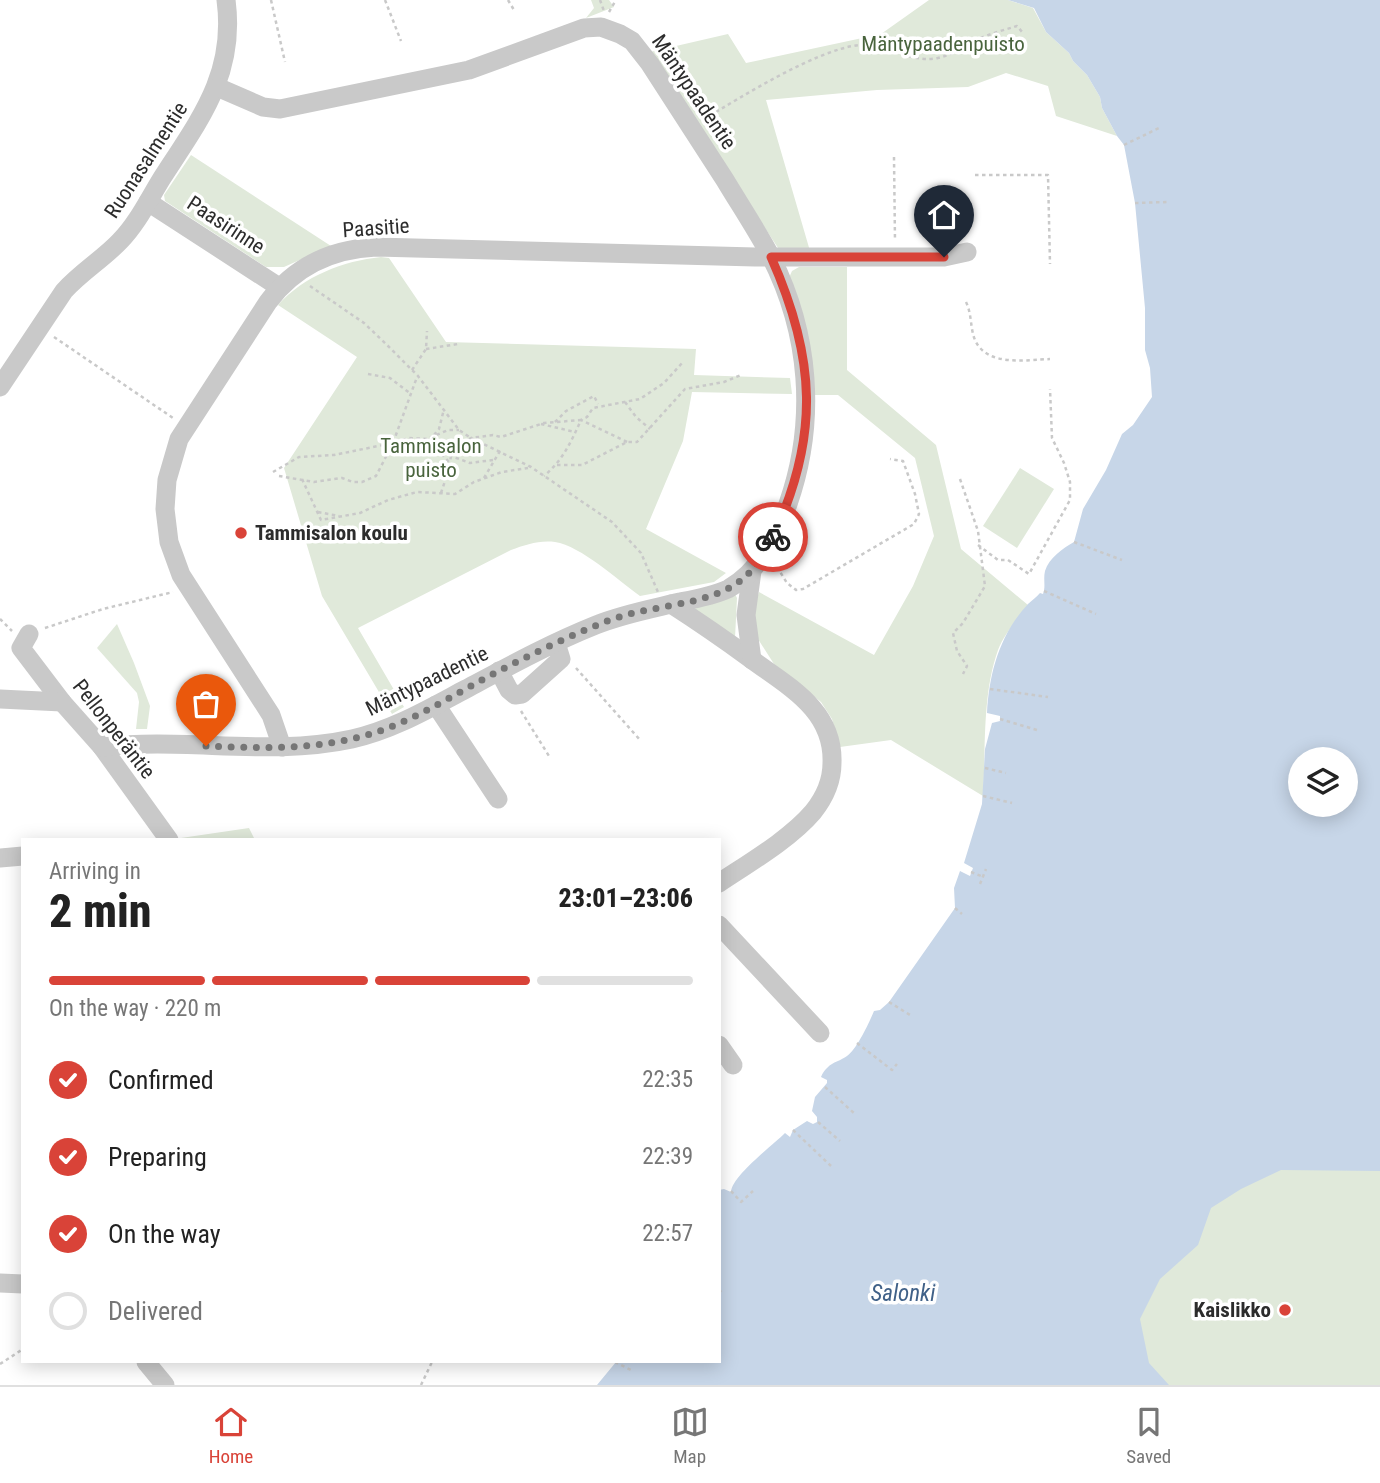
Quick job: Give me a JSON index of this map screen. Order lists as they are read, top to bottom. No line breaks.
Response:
{"streets":{"street":["Mäntypaadentie","Ruonasalmentie","Paasirinne","Paasitie","Pellonperäntie"]},"crossings":[["Mäntypaadentie","Ruonasalmentie"],["Mäntypaadentie","Paasitie"],["Mäntypaadentie","Pellonperäntie"],["Ruonasalmentie","Paasirinne"],["Paasirinne","Paasitie"]],"water":["Salonki"],"parks":["Mäntypaadenpuisto","Tammisalon puisto"],"places":["Tammisalon koulu","Kaislikko"],"page":{"heading":["2 min","Arriving in","23:01–23:06"],"bar":"On the way · 220 m","list":[["Confirmed","22:35"],["Preparing","22:39"],["On the way","22:57"],"Delivered"],"tabs":["Home","Map","Saved"]}}
